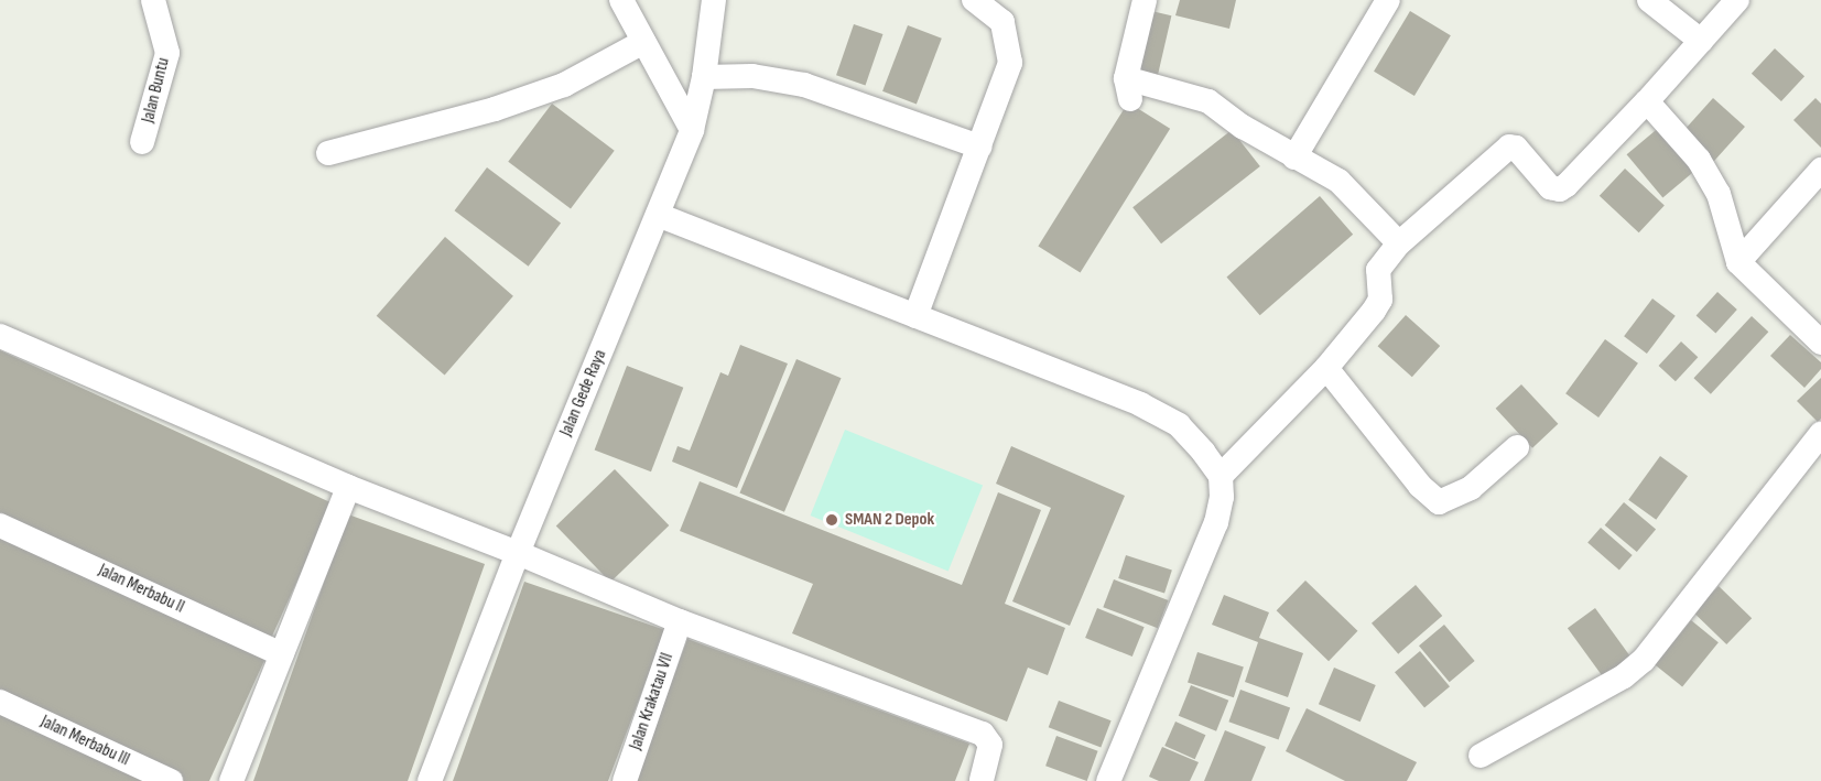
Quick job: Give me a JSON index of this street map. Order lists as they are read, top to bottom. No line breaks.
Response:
{"streets":{"street":["Jalan Buntu","Jalan Gede Raya","Jalan Merbabu II","Jalan Krakatau VII","Jalan Merbabu III"]},"places":["SMAN 2 Depok"]}
